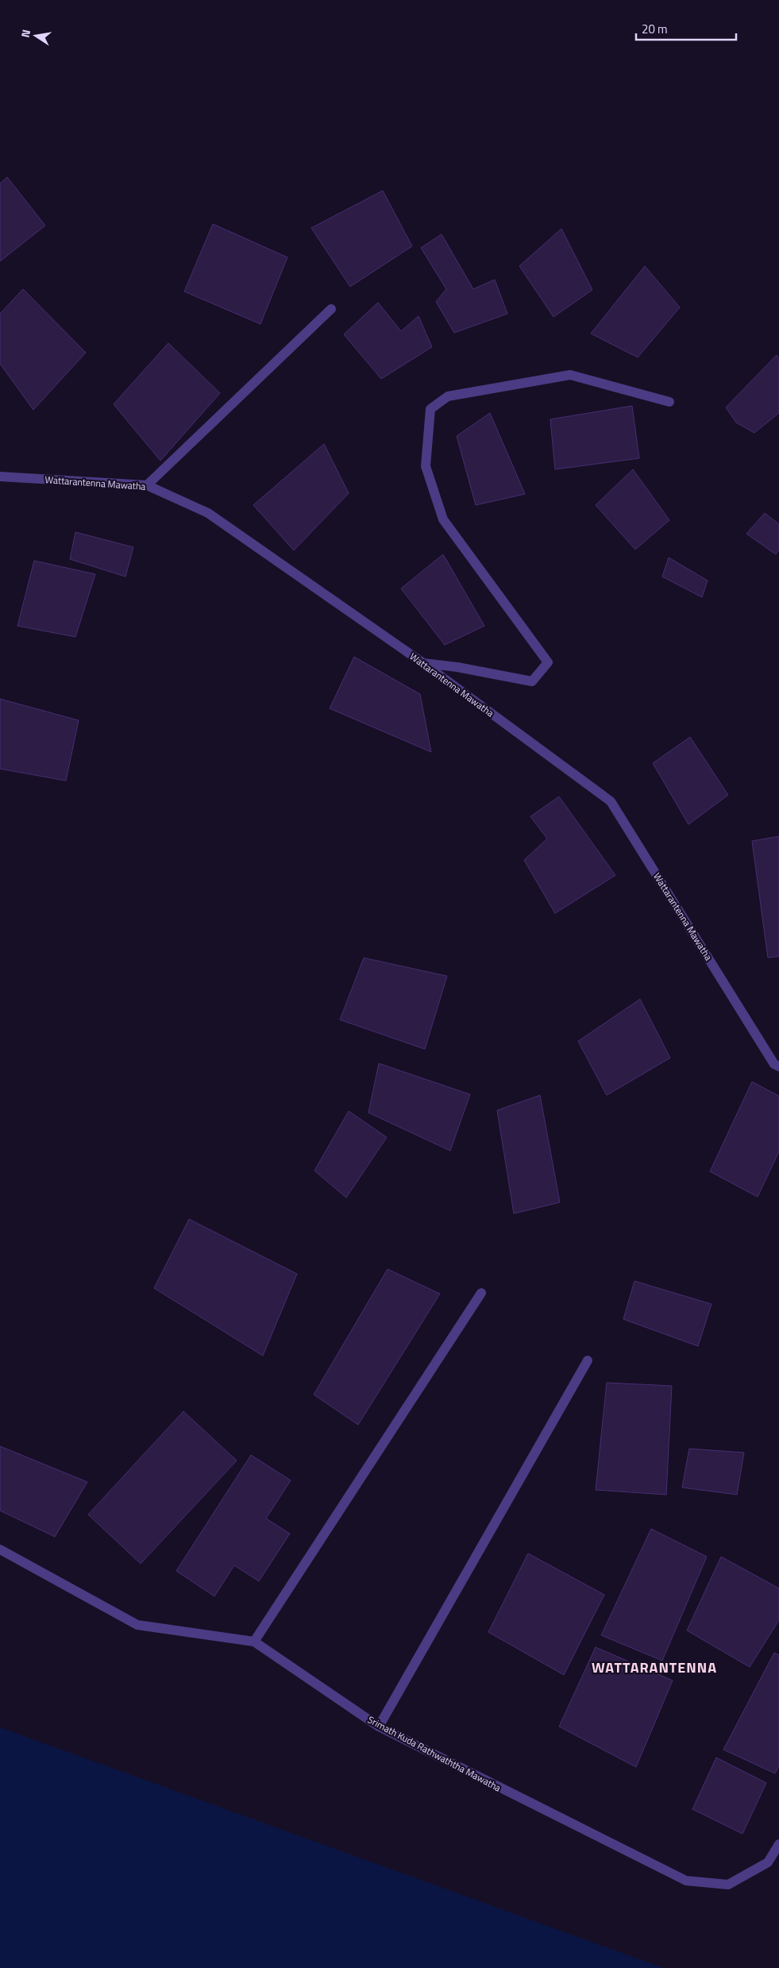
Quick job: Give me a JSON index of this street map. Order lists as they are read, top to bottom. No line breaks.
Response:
{"streets":{"street":["Wattarantenna Mawatha","Srimath Kuda Rathwaththa Mawatha"]},"districts":["WATTARANTENNA"],"scale_bar":"20 m","north":"left"}
